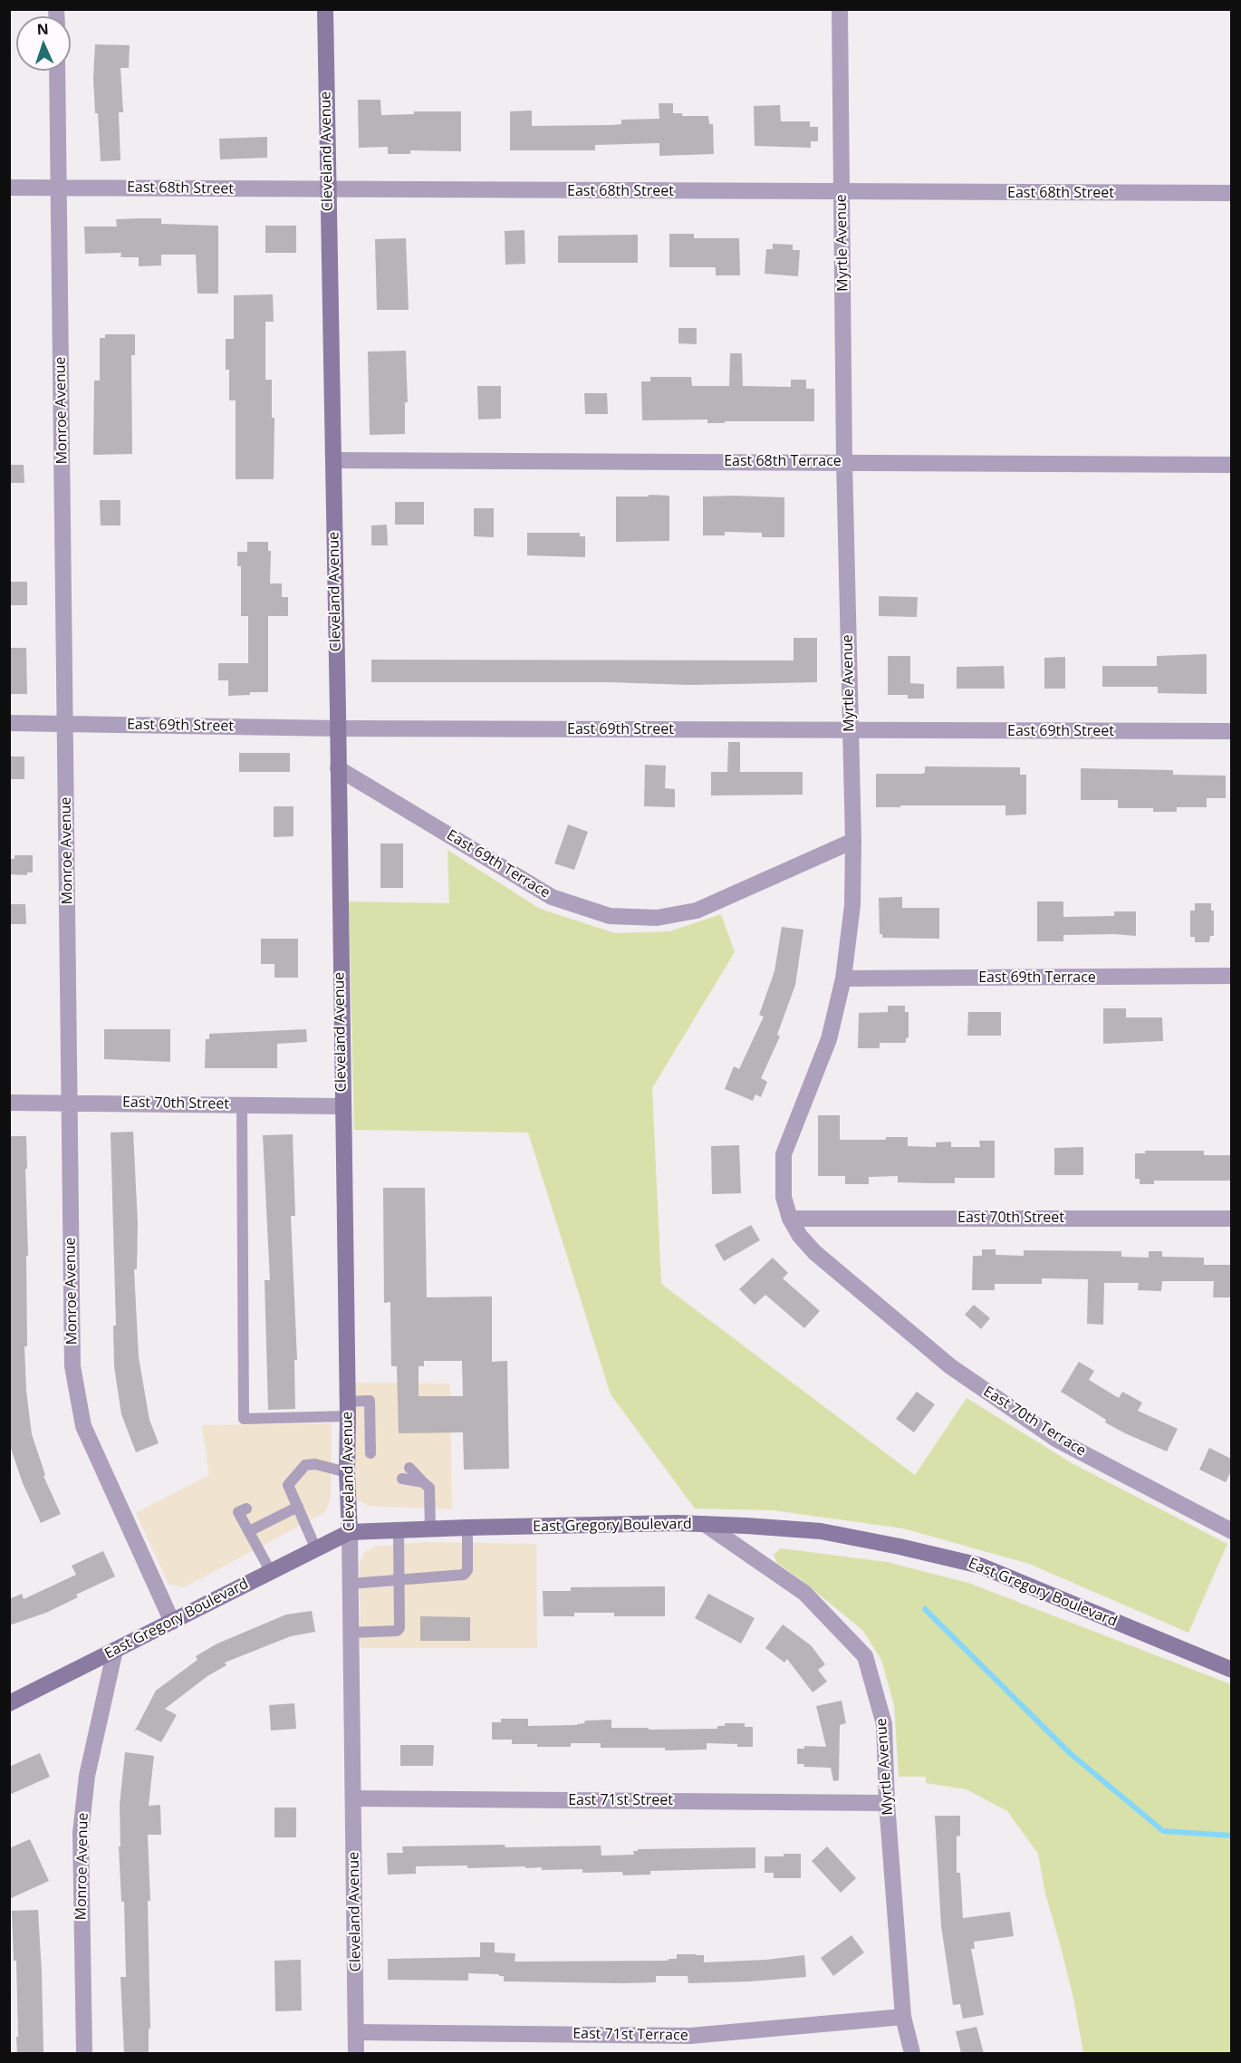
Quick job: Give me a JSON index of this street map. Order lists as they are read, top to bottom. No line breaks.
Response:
{"streets":{"main road":["Cleveland Avenue","East Gregory Boulevard"],"street":["East 68th Street","Myrtle Avenue","Monroe Avenue","East 68th Terrace","East 69th Street","East 69th Terrace","East 70th Street","East 70th Terrace","East 71st Street","East 71st Terrace"]},"crossings":[["Cleveland Avenue","East 68th Street"],["Cleveland Avenue","East 68th Terrace"],["Cleveland Avenue","East 69th Street"],["Cleveland Avenue","East 69th Terrace"],["Cleveland Avenue","East 70th Street"],["Cleveland Avenue","East Gregory Boulevard"],["Cleveland Avenue","East 71st Street"],["Cleveland Avenue","East 71st Terrace"],["East 68th Street","Myrtle Avenue"],["East 68th Street","Monroe Avenue"],["Myrtle Avenue","East 68th Terrace"],["Myrtle Avenue","East 69th Street"],["Myrtle Avenue","East 69th Terrace"],["Myrtle Avenue","East 70th Street"],["Myrtle Avenue","East 70th Terrace"],["Myrtle Avenue","East Gregory Boulevard"],["Myrtle Avenue","East 71st Street"],["Myrtle Avenue","East 71st Terrace"],["Monroe Avenue","East 69th Street"],["Monroe Avenue","East 70th Street"],["Monroe Avenue","East Gregory Boulevard"]],"north":"top"}
